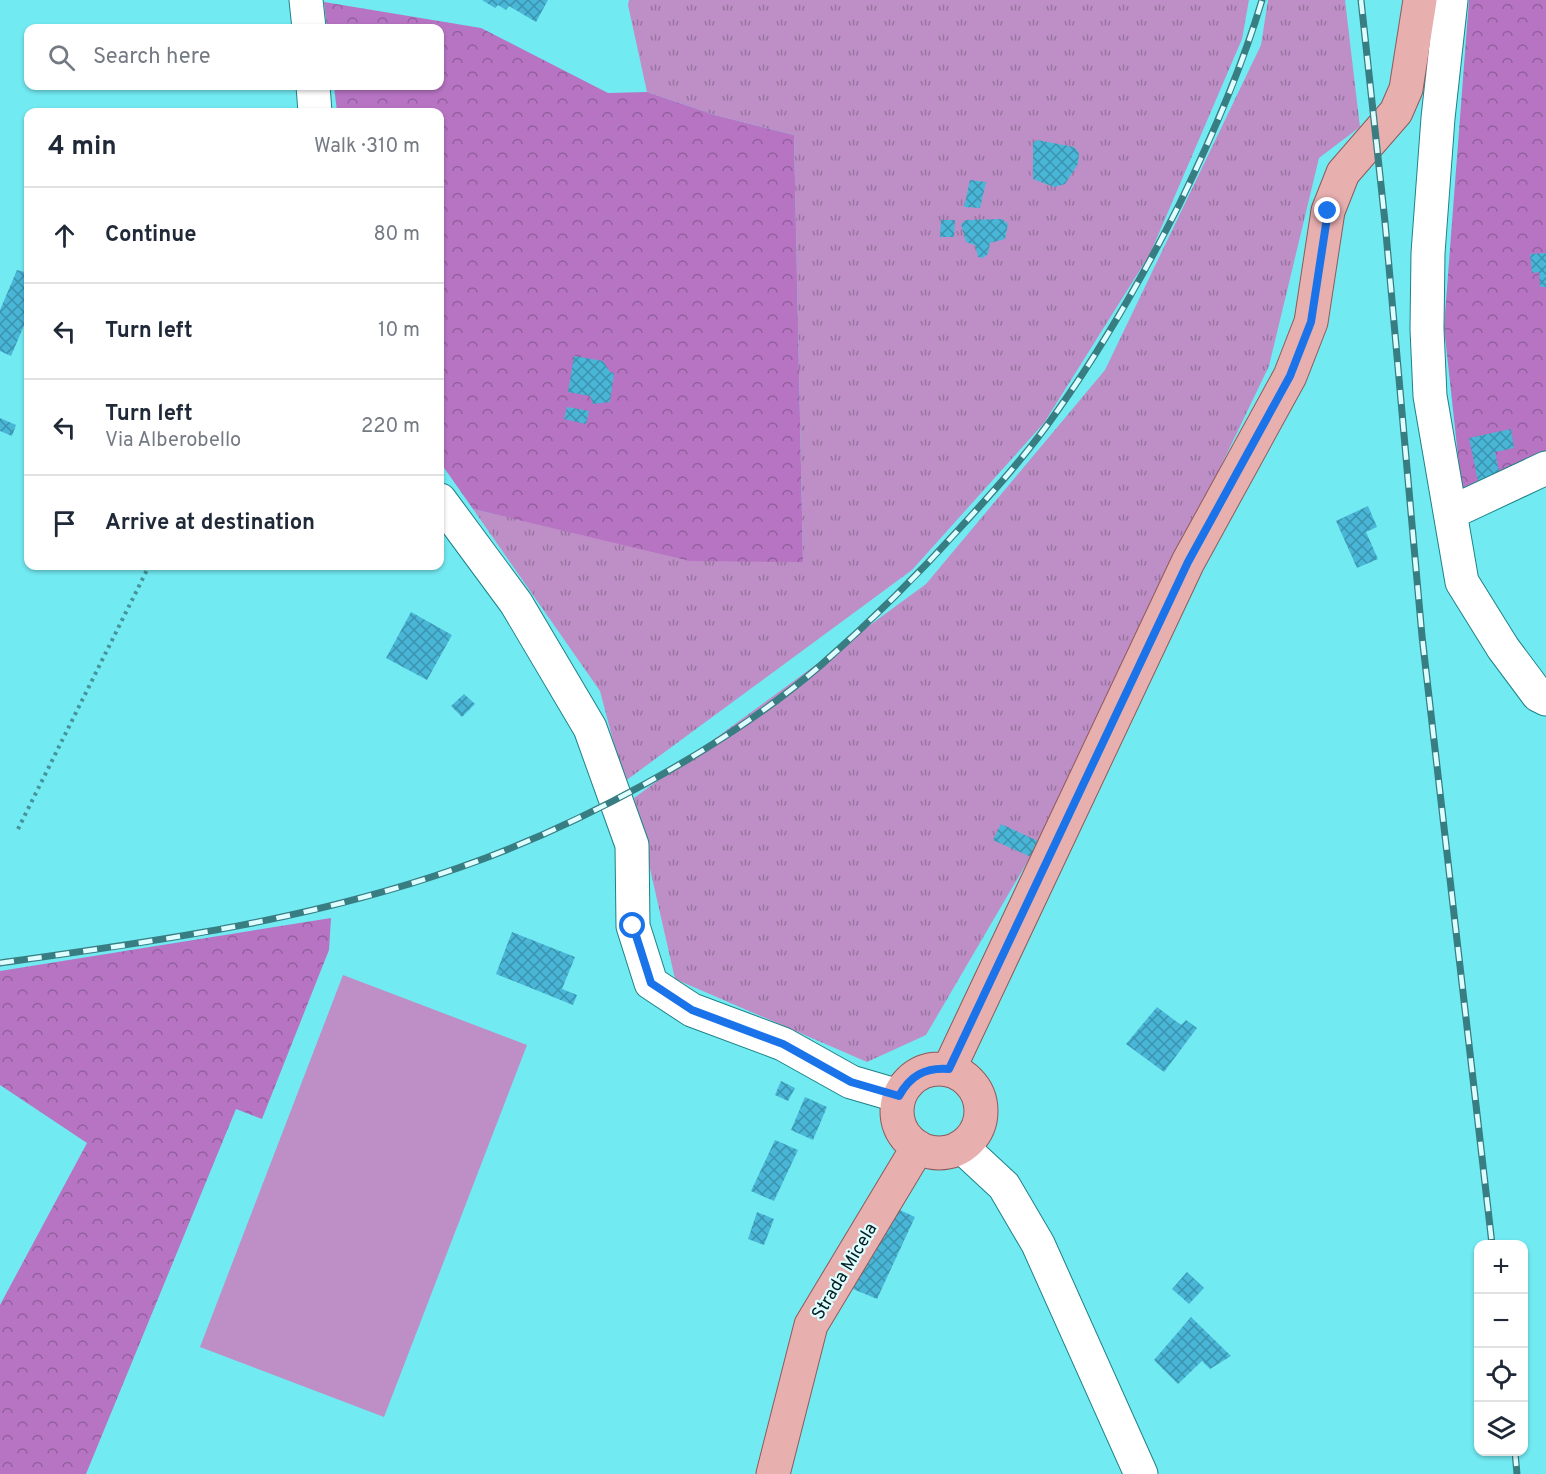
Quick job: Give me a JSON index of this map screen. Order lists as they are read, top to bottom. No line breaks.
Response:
{"streets":{"main road":["Strada Micela"]},"page":{"search":"Search here","heading":["4 min","Walk · 310 m"],"list":[["Continue","80 m"],["Turn left","10 m"],["Turn left","Via Alberobello","220 m"],"Arrive at destination"],"map_buttons":["+","−"]}}
